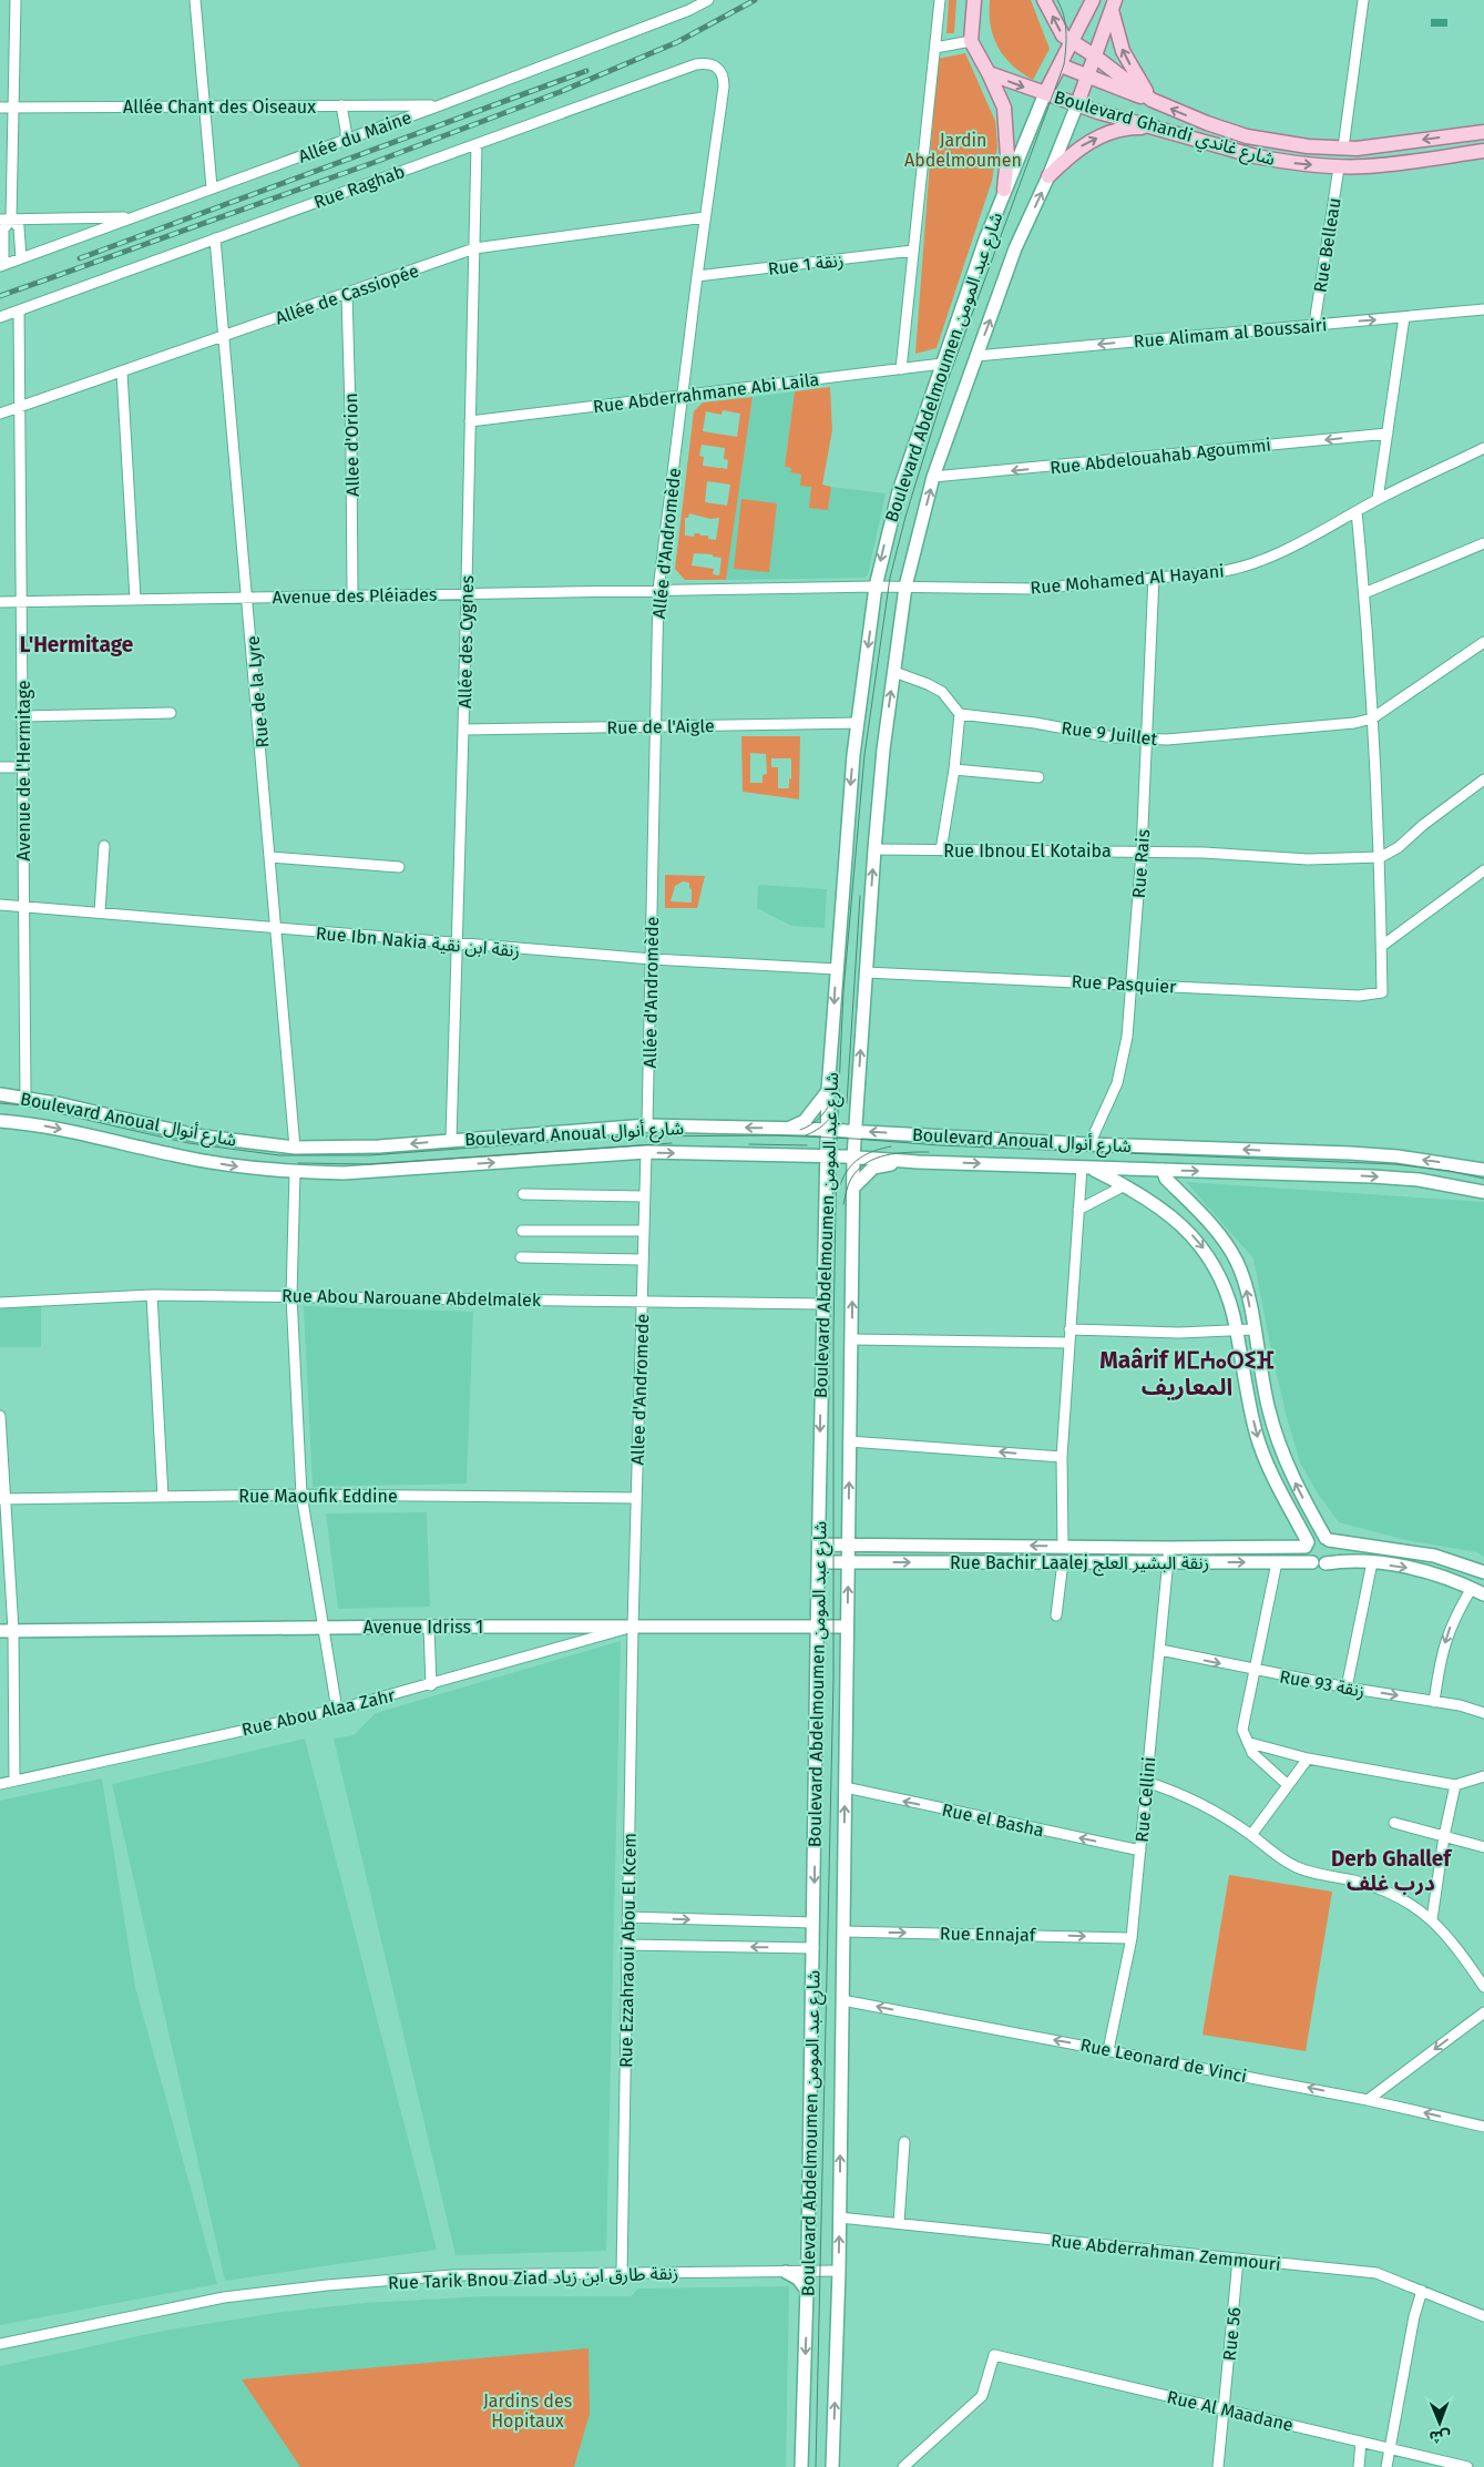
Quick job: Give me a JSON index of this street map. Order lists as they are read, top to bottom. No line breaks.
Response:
{"streets":{"main road":["Boulevard Ghandi شارع غاندي","Boulevard Abdelmoumen شارع عبد المومن","Boulevard Anoual شارع أنوال","Rue Bachir Laalej زنقة البشير العلج","Avenue Idriss 1"],"street":["Allée Chant des Oiseaux","Allée du Maine","Rue Raghab","Rue Belleau","Rue 1 زنقة","Allée de Cassiopée","Rue Alimam al Boussairi","Rue Abderrahmane Abi Laila","Allee d'Orion","Rue Abdelouahab Agoummi","Allée d'Andromède","Rue Mohamed Al Hayani","Avenue des Pléiades","Allée des Cygnes","Rue de la Lyre","Rue de l'Aigle","Rue 9 Juillet","Avenue de l'Hermitage","Rue Ibnou El Kotaiba","Rue Rais","Rue Ibn Nakia زنقة ابن نقية","Rue Pasquier","Rue Abou Narouane Abdelmalek","Allee d'Andromede","Rue Maoufik Eddine","Rue 93 زنقة","Rue Abou Alaa Zahr","Rue Cellini","Rue el Basha","Rue Ennajaf","Rue Ezzahraoui Abou El Kcem","Rue Leonard de Vinci","Rue Abderrahman Zemmouri","Rue Tarik Bnou Ziad زنقة طارق ابن زياد","Rue 56","Rue Al Maadane"]},"crossings":[["Allée Chant des Oiseaux","Allée du Maine"],["Boulevard Ghandi شارع غاندي","Rue Belleau"],["Boulevard Ghandi شارع غاندي","Boulevard Abdelmoumen شارع عبد المومن"],["Rue Raghab","Allée d'Andromède"],["Rue Raghab","Allée des Cygnes"],["Rue Raghab","Rue de la Lyre"],["Rue Raghab","Avenue de l'Hermitage"],["Rue Belleau","Rue Alimam al Boussairi"],["Rue 1 زنقة","Allée d'Andromède"],["Allée de Cassiopée","Allee d'Orion"],["Allée de Cassiopée","Allée d'Andromède"],["Allée de Cassiopée","Allée des Cygnes"],["Allée de Cassiopée","Rue de la Lyre"],["Allée de Cassiopée","Avenue de l'Hermitage"],["Rue Alimam al Boussairi","Boulevard Abdelmoumen شارع عبد المومن"],["Boulevard Abdelmoumen شارع عبد المومن","Rue Abderrahmane Abi Laila"],["Boulevard Abdelmoumen شارع عبد المومن","Rue Abdelouahab Agoummi"],["Boulevard Abdelmoumen شارع عبد المومن","Rue Mohamed Al Hayani"],["Boulevard Abdelmoumen شارع عبد المومن","Avenue des Pléiades"],["Boulevard Abdelmoumen شارع عبد المومن","Rue de l'Aigle"],["Boulevard Abdelmoumen شارع عبد المومن","Rue Ibnou El Kotaiba"],["Boulevard Abdelmoumen شارع عبد المومن","Rue Ibn Nakia زنقة ابن نقية"],["Boulevard Abdelmoumen شارع عبد المومن","Rue Pasquier"],["Boulevard Abdelmoumen شارع عبد المومن","Boulevard Anoual شارع أنوال"],["Boulevard Abdelmoumen شارع عبد المومن","Rue Abou Narouane Abdelmalek"],["Boulevard Abdelmoumen شارع عبد المومن","Rue Bachir Laalej زنقة البشير العلج"],["Boulevard Abdelmoumen شارع عبد المومن","Avenue Idriss 1"],["Boulevard Abdelmoumen شارع عبد المومن","Rue el Basha"],["Boulevard Abdelmoumen شارع عبد المومن","Rue Ennajaf"],["Boulevard Abdelmoumen شارع عبد المومن","Rue Leonard de Vinci"],["Boulevard Abdelmoumen شارع عبد المومن","Rue Abderrahman Zemmouri"],["Boulevard Abdelmoumen شارع عبد المومن","Rue Tarik Bnou Ziad زنقة طارق ابن زياد"],["Rue Abderrahmane Abi Laila","Allée d'Andromède"],["Rue Abderrahmane Abi Laila","Allée des Cygnes"],["Allee d'Orion","Avenue des Pléiades"],["Allée d'Andromède","Avenue des Pléiades"],["Allée d'Andromède","Rue de l'Aigle"],["Allée d'Andromède","Rue Ibn Nakia زنقة ابن نقية"],["Allée d'Andromède","Boulevard Anoual شارع أنوال"],["Rue Mohamed Al Hayani","Avenue des Pléiades"],["Rue Mohamed Al Hayani","Rue Rais"],["Avenue des Pléiades","Allée des Cygnes"],["Avenue des Pléiades","Rue de la Lyre"],["Avenue des Pléiades","Avenue de l'Hermitage"],["Allée des Cygnes","Rue de l'Aigle"],["Allée des Cygnes","Rue Ibn Nakia زنقة ابن نقية"],["Allée des Cygnes","Boulevard Anoual شارع أنوال"],["Rue de la Lyre","Rue Ibn Nakia زنقة ابن نقية"],["Rue de la Lyre","Boulevard Anoual شارع أنوال"],["Rue 9 Juillet","Rue Rais"],["Avenue de l'Hermitage","Rue Ibn Nakia زنقة ابن نقية"],["Avenue de l'Hermitage","Boulevard Anoual شارع أنوال"],["Rue Ibnou El Kotaiba","Rue Rais"],["Rue Rais","Rue Pasquier"],["Rue Rais","Boulevard Anoual شارع أنوال"],["Boulevard Anoual شارع أنوال","Allee d'Andromede"],["Rue Abou Narouane Abdelmalek","Allee d'Andromede"],["Allee d'Andromede","Rue Maoufik Eddine"],["Allee d'Andromede","Avenue Idriss 1"],["Allee d'Andromede","Rue Abou Alaa Zahr"],["Allee d'Andromede","Rue Ezzahraoui Abou El Kcem"],["Rue Bachir Laalej زنقة البشير العلج","Rue Cellini"],["Avenue Idriss 1","Rue Abou Alaa Zahr"],["Avenue Idriss 1","Rue Ezzahraoui Abou El Kcem"],["Rue 93 زنقة","Rue Cellini"],["Rue Abou Alaa Zahr","Rue Ezzahraoui Abou El Kcem"],["Rue Cellini","Rue el Basha"],["Rue Cellini","Rue Ennajaf"],["Rue Cellini","Rue Leonard de Vinci"],["Rue Ezzahraoui Abou El Kcem","Rue Tarik Bnou Ziad زنقة طارق ابن زياد"],["Rue Abderrahman Zemmouri","Rue 56"],["Rue 56","Rue Al Maadane"]],"one_way":["Rue Abdelouahab Agoummi","Rue el Basha","Rue Ennajaf","Rue Leonard de Vinci"],"districts":["L'Hermitage","Maârif ⵍⵎⵄⴰⵔⵉⴼ المعاريف","Derb Ghallef درب غلف"],"parks":["Jardin Abdelmoumen","Jardins des Hopitaux"],"north":"bottom"}
